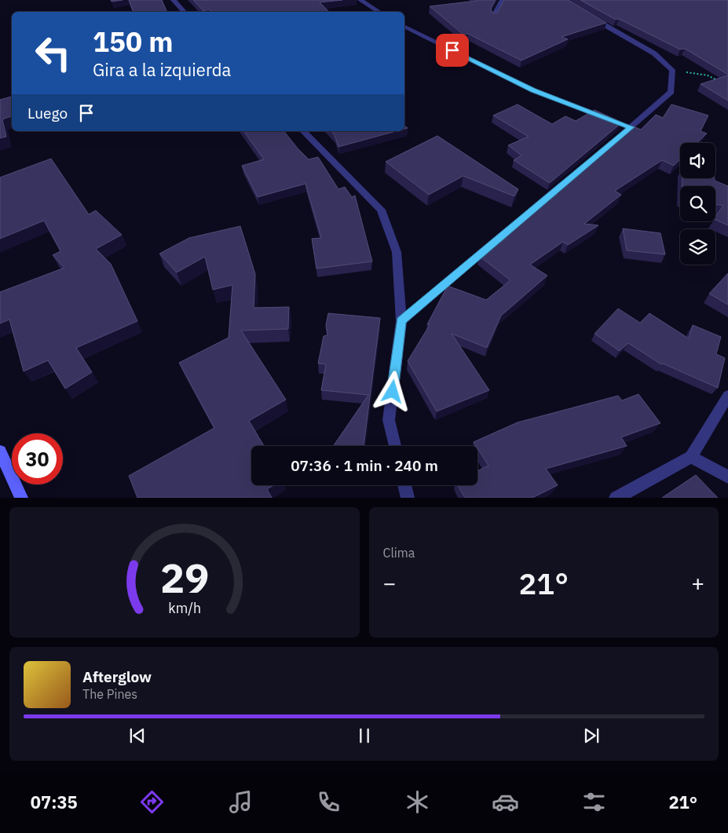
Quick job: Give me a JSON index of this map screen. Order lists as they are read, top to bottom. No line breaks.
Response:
{"page":{"turn":["150 m","Gira a la izquierda"],"then":"Luego","limit":"30","trip":"07:36 · 1 min · 240 m","tile":"Clima","heat":["−","21°","+"],"song":["Afterglow","The Pines"],"tabs":["07:35","21°"],"gauge":["29","km/h"]}}
